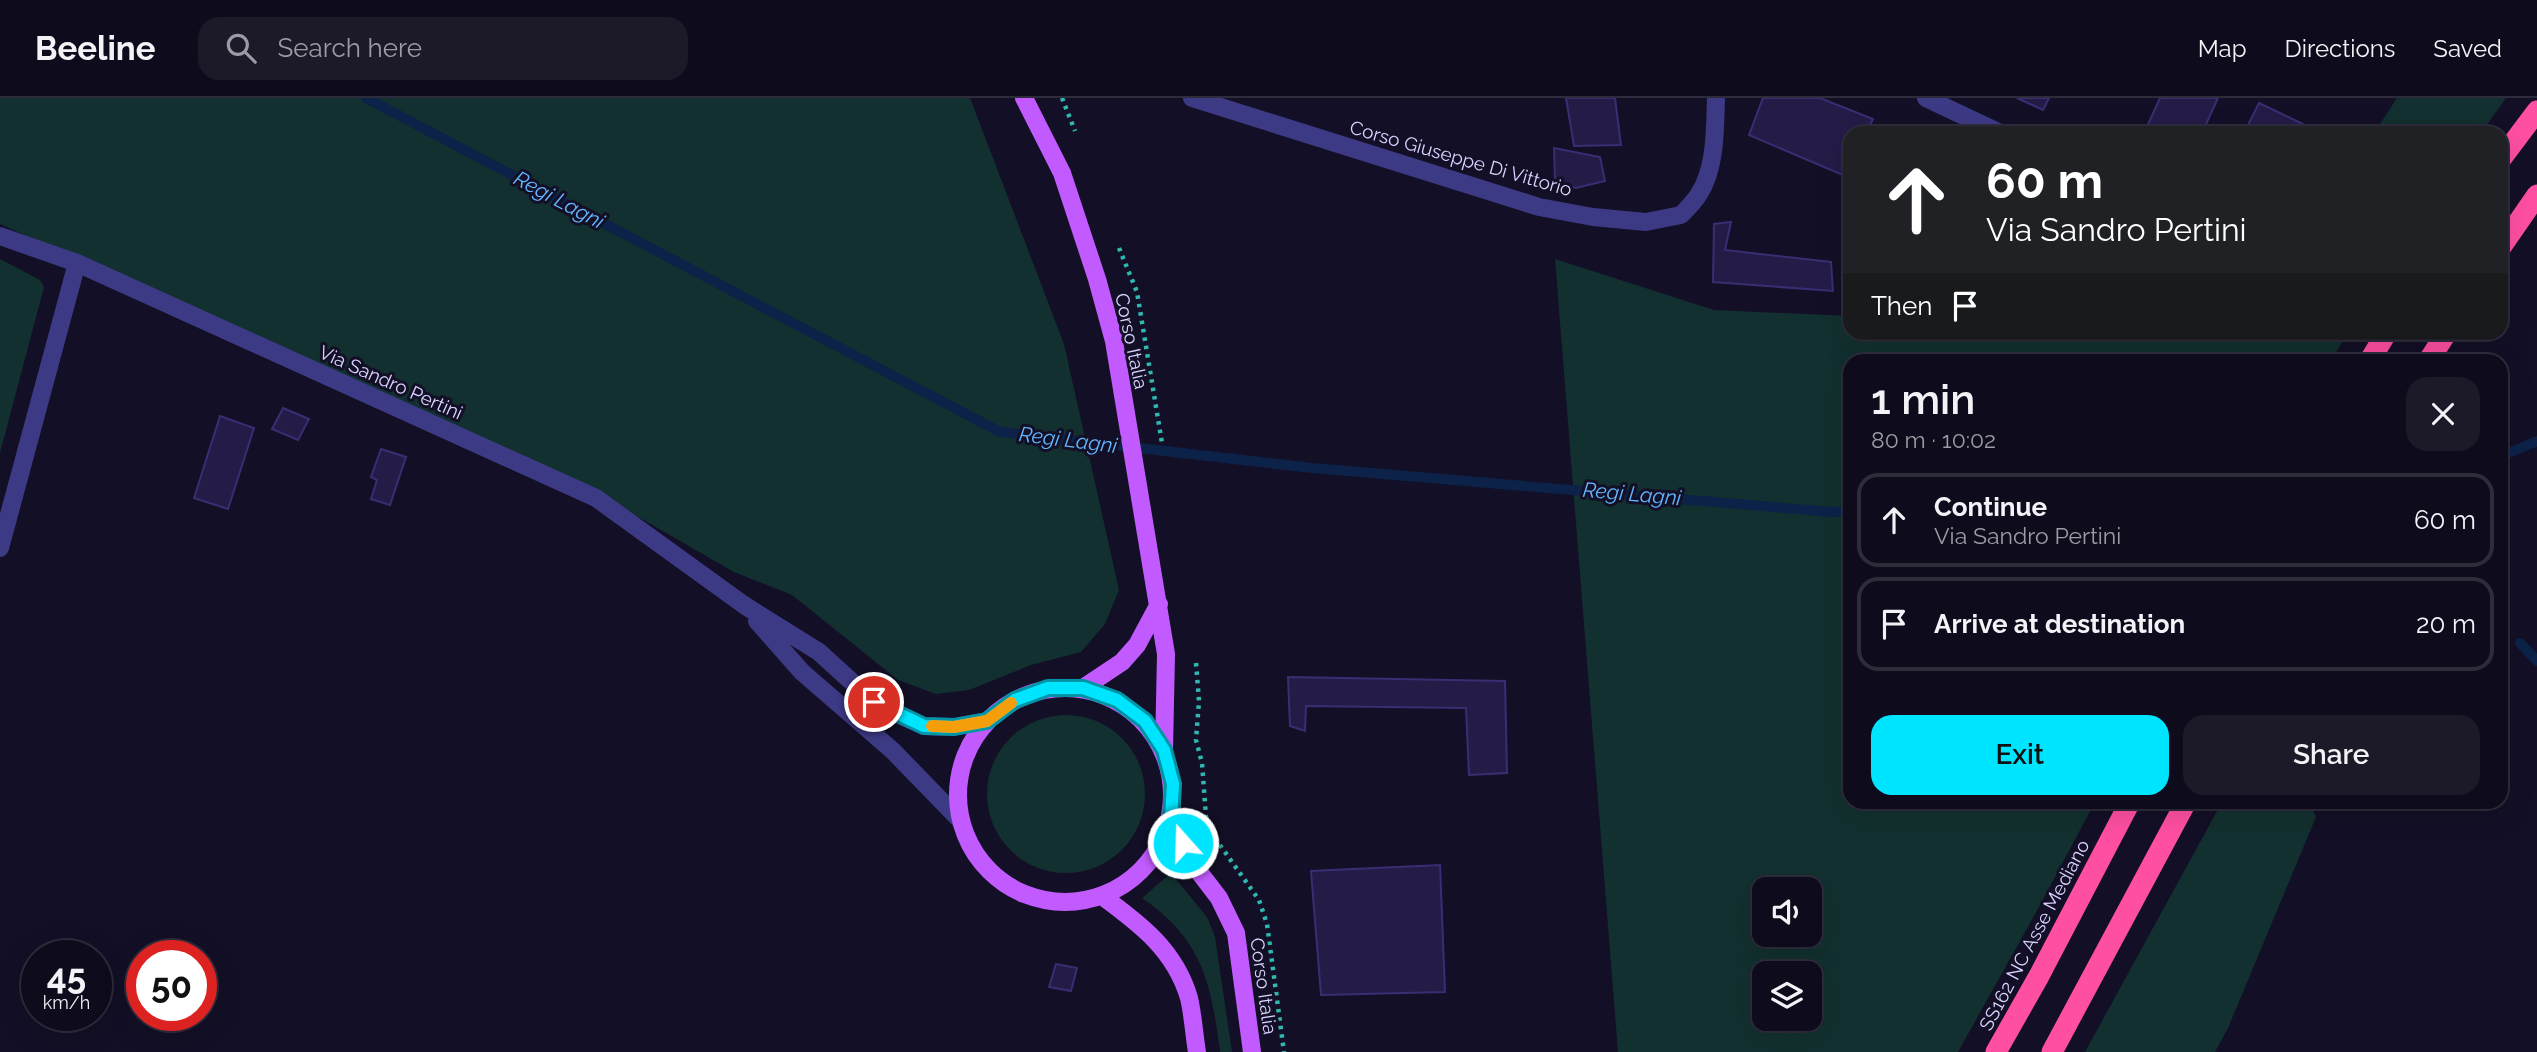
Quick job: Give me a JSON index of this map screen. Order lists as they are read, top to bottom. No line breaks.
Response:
{"streets":{"highway":["SS162 NC Asse Mediano"],"main road":["Corso Italia"],"street":["Corso Giuseppe Di Vittorio","Via Sandro Pertini"]},"crossings":[["Corso Italia","Via Sandro Pertini"]],"water":["Regi Lagni"],"page":{"header":"Beeline","search":"Search here","nav":["Map","Directions","Saved"],"turn":["60 m","Via Sandro Pertini"],"then":"Then","heading":["1 min","80 m · 10:02"],"list":[{"name":"Continue","note":"Via Sandro Pertini","value":"60 m"},{"name":"Arrive at destination","value":"20 m"}],"buttons":["Exit","Share"],"speed":"45 km/h","limit":"50"}}
